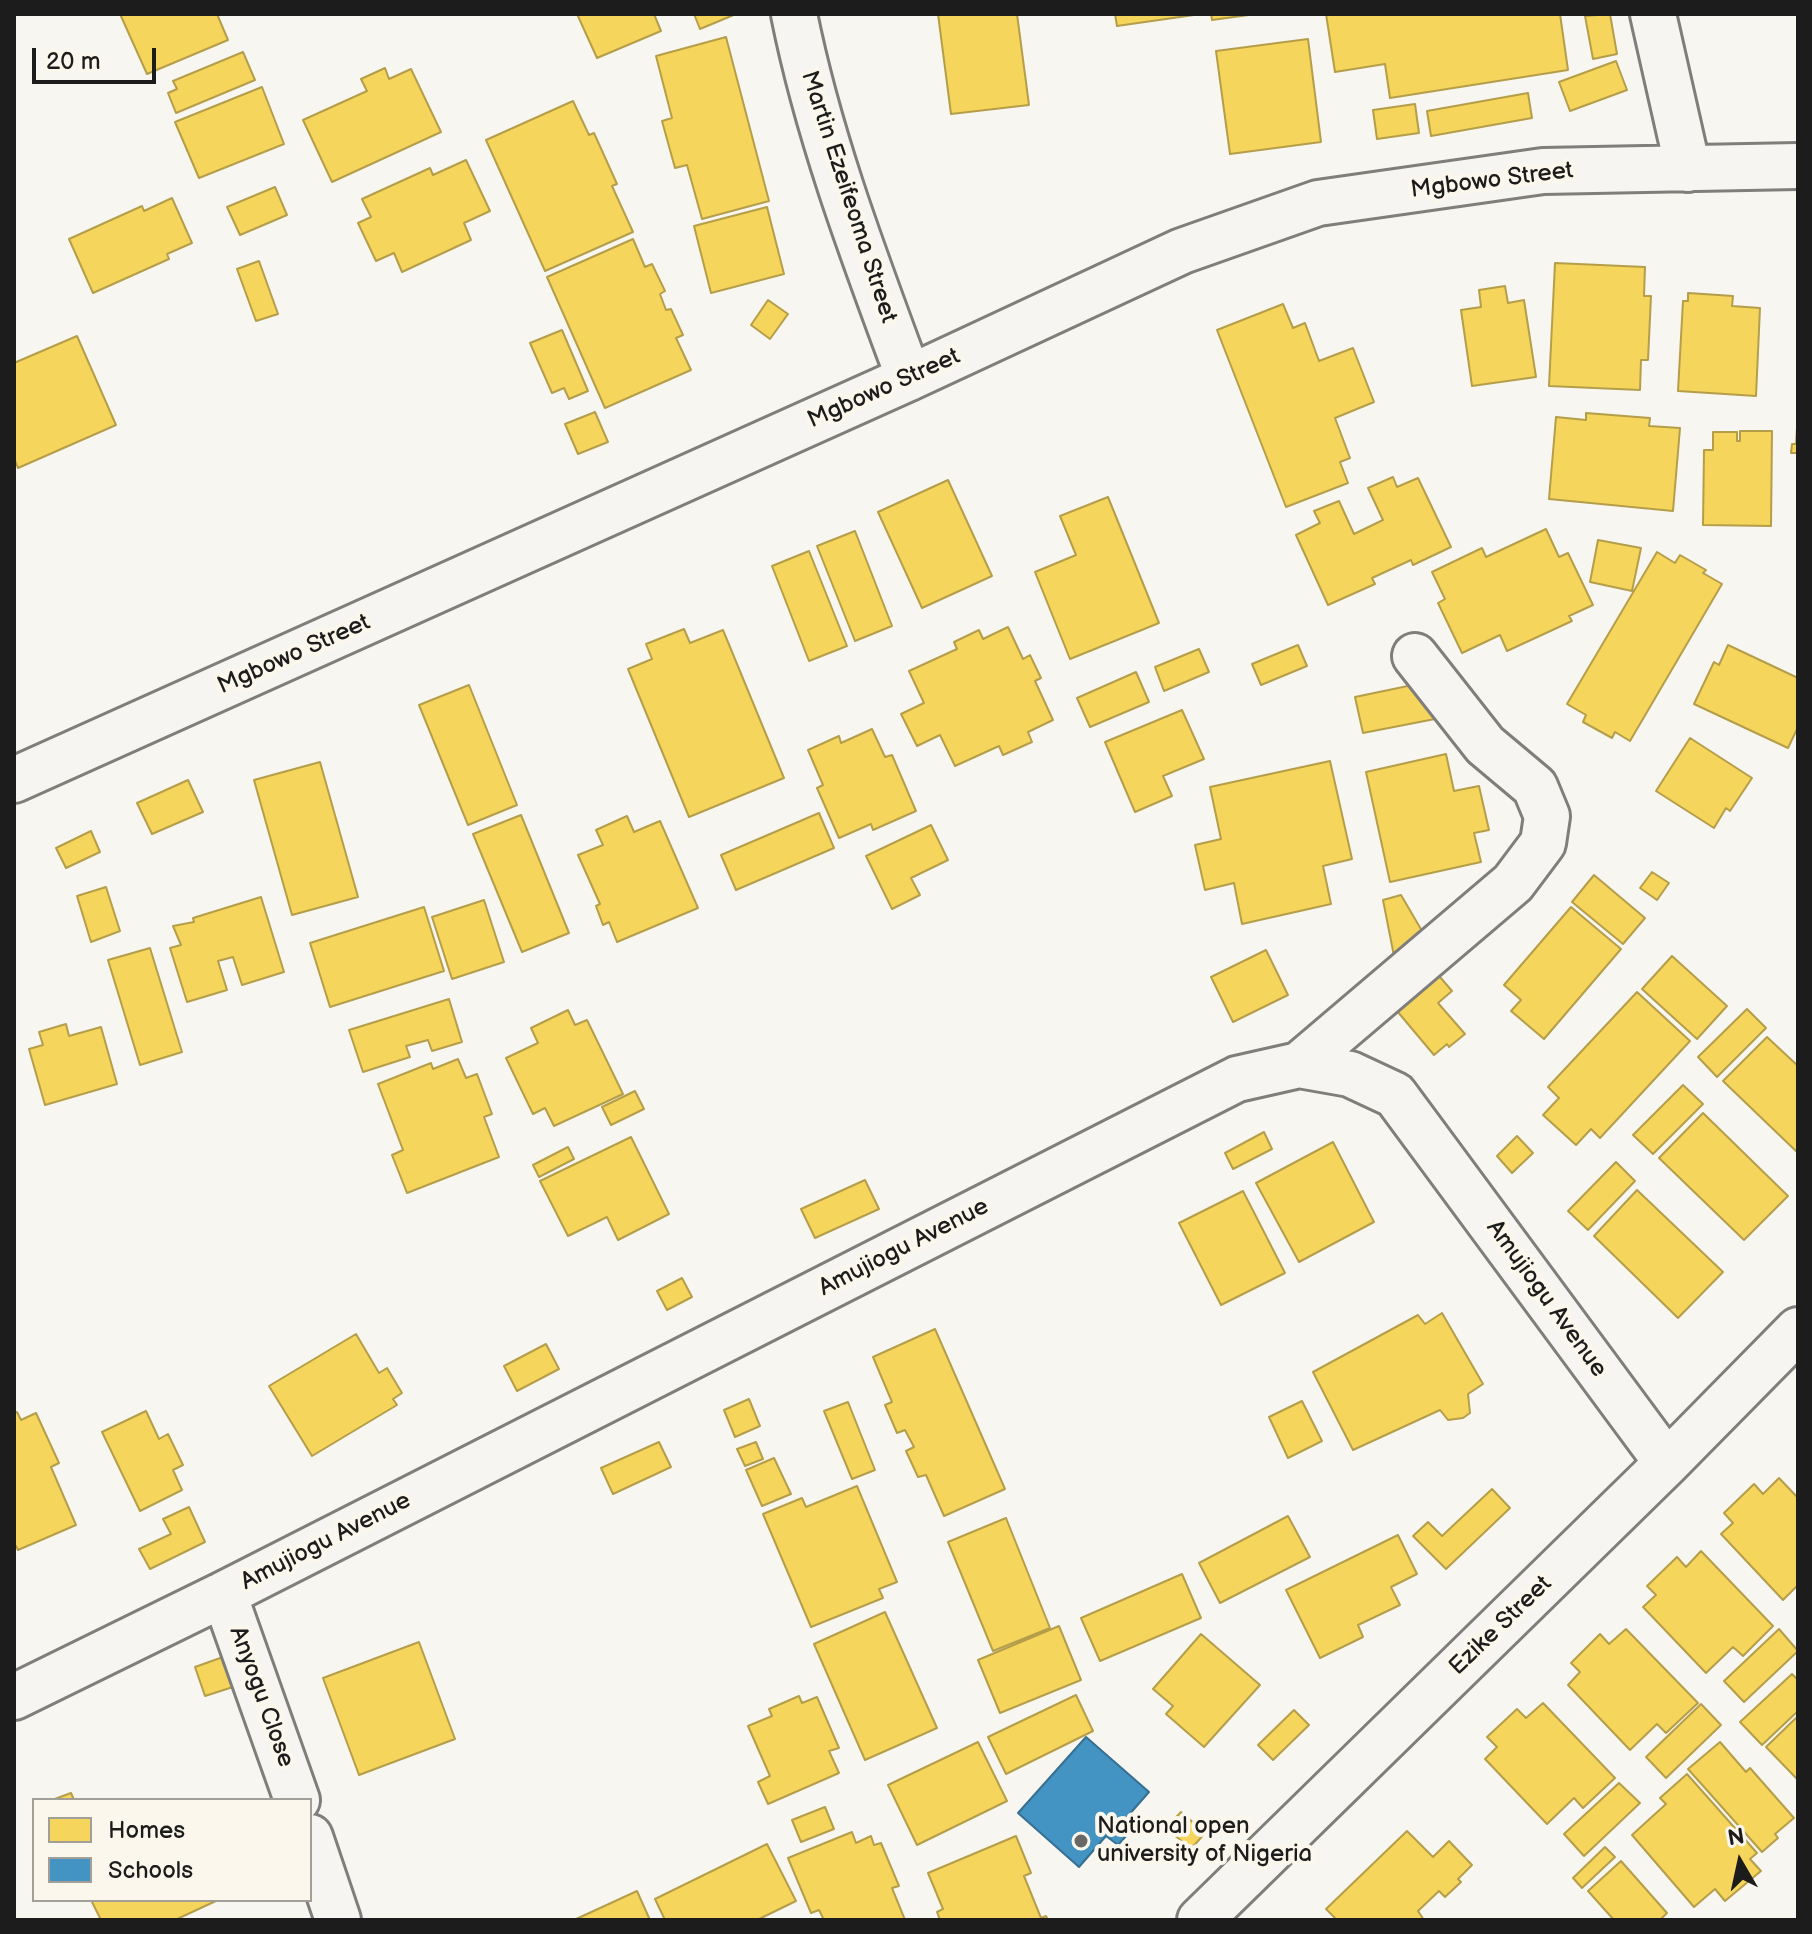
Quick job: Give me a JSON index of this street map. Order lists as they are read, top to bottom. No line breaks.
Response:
{"streets":{"street":["Mgbowo Street","Martin Ezeifeoma Street","Amujiogu Avenue","Ezike Street","Anyogu Close"]},"crossings":[["Mgbowo Street","Martin Ezeifeoma Street"],["Amujiogu Avenue","Ezike Street"],["Amujiogu Avenue","Anyogu Close"]],"places":["National open university of Nigeria"],"legend":["Homes","Schools"],"scale_bar":"20 m","north":"top"}
